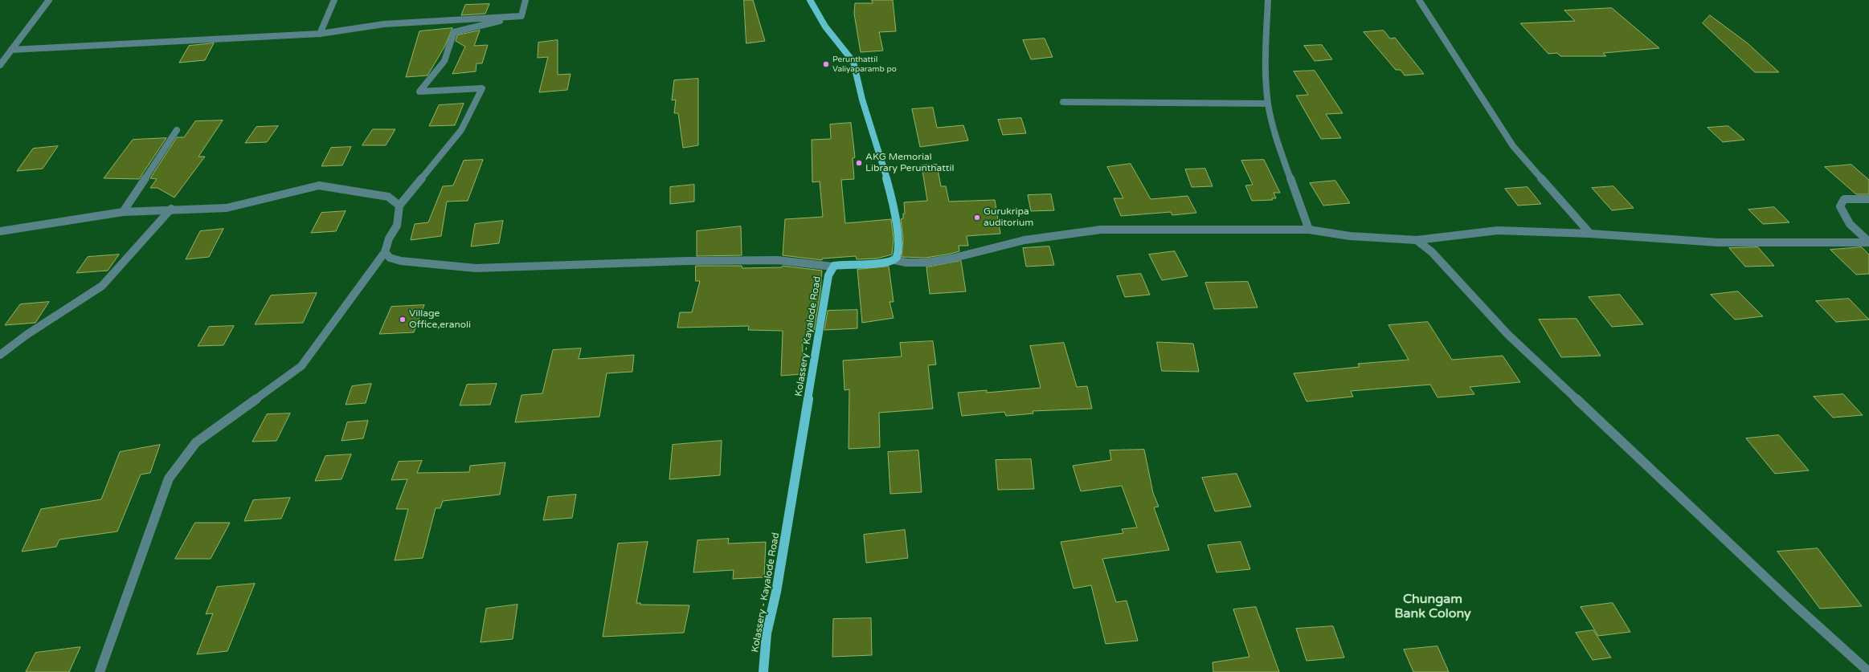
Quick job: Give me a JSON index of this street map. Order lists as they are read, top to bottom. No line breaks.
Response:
{"streets":{"main road":["Kolassery - Kayalode Road"]},"districts":["Chungam Bank Colony"],"places":["Perunthattil Valiyaparamb po","AKG Memorial Library Perunthattil","Gurukripa auditorium","Village Office,eranoli"]}
